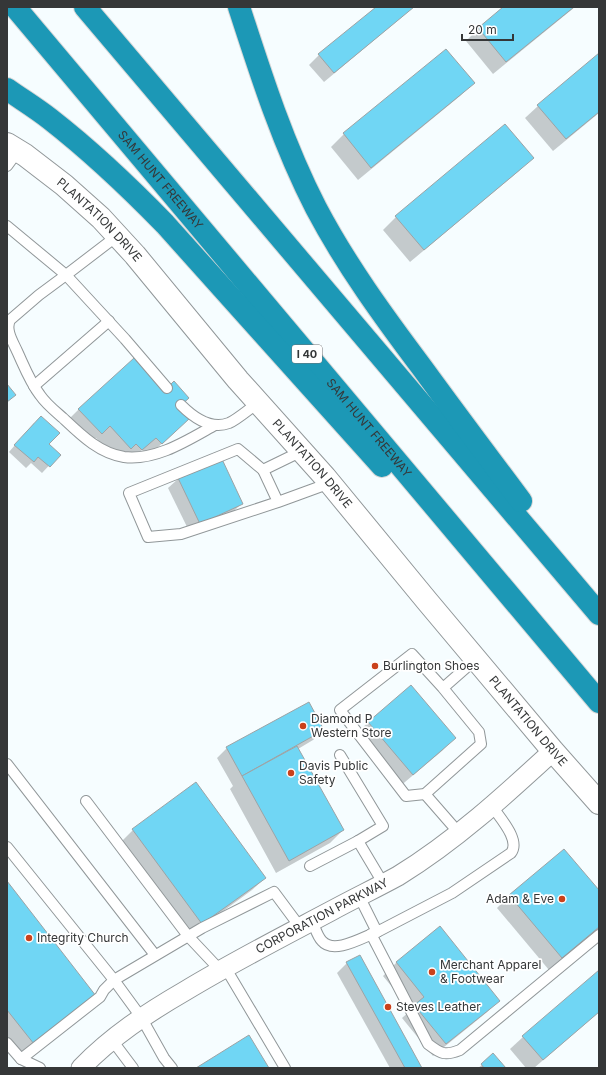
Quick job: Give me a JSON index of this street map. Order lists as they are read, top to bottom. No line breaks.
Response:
{"streets":{"highway":["SAM HUNT FREEWAY","I 40"],"street":["PLANTATION DRIVE","CORPORATION PARKWAY"]},"crossings":[["PLANTATION DRIVE","CORPORATION PARKWAY"]],"places":["Burlington Shoes","Diamond P Western Store","Davis Public Safety","Adam & Eve","Integrity Church","Merchant Apparel & Footwear","Steves Leather"],"scale_bar":"20 m"}
